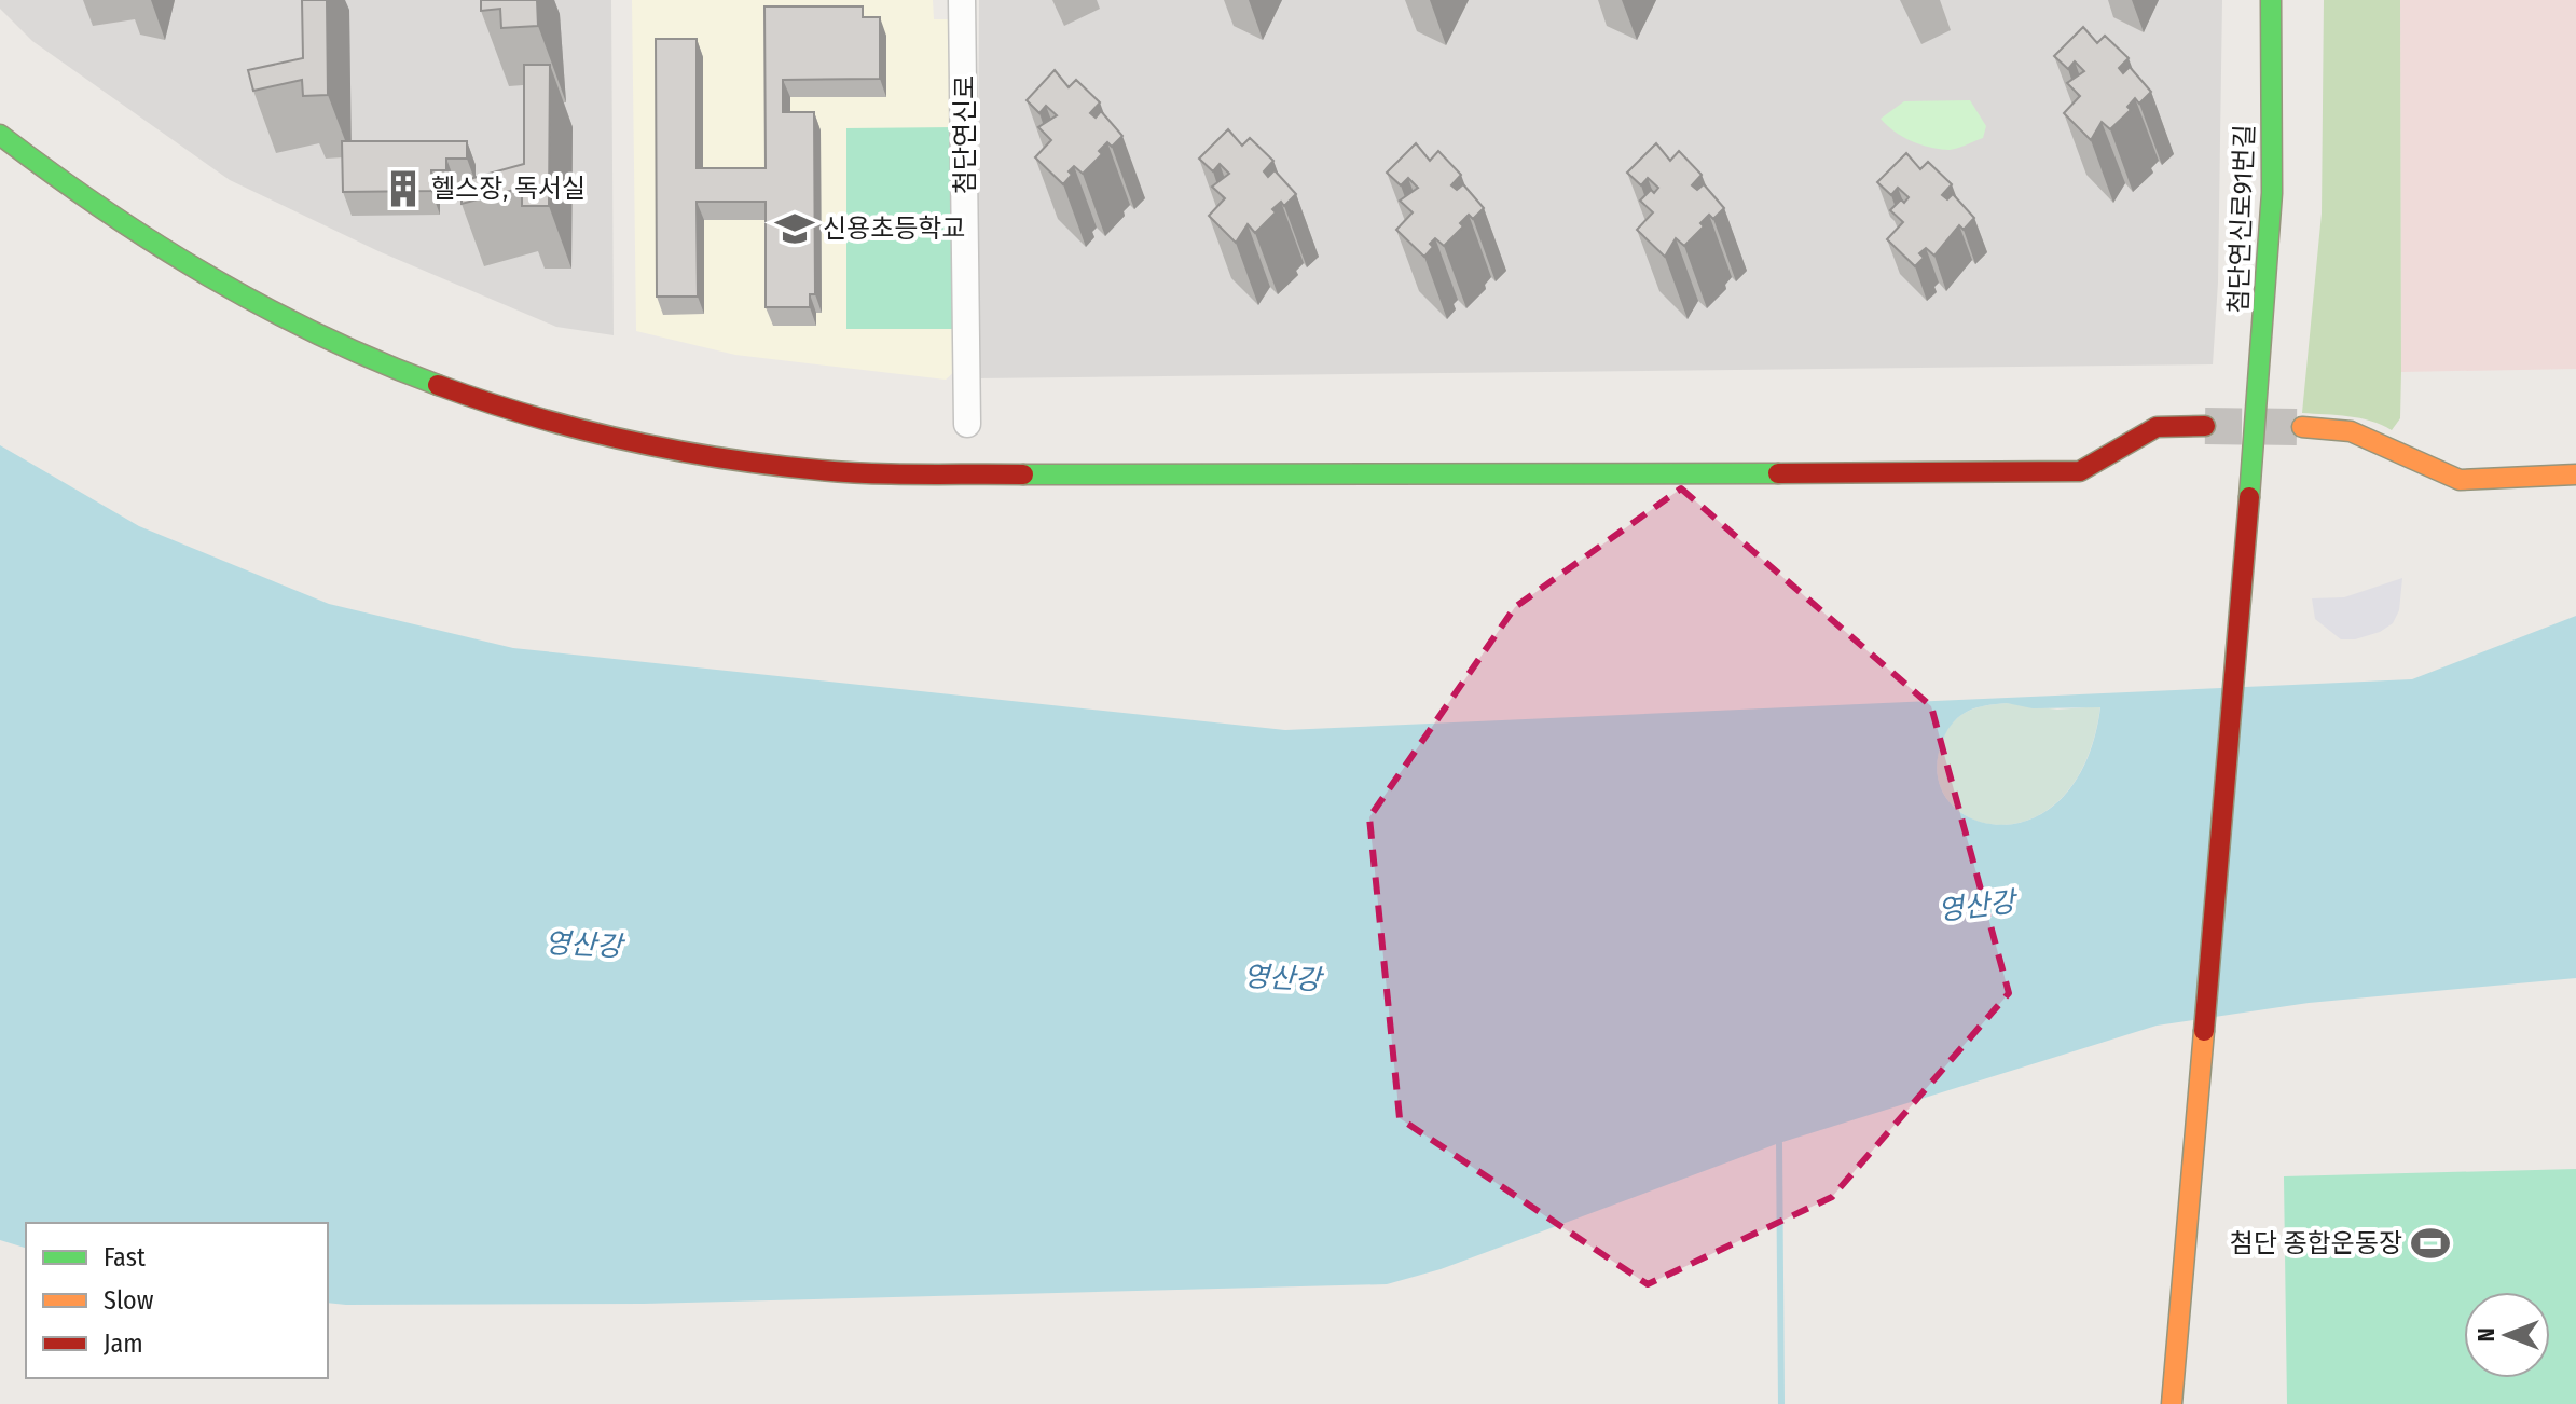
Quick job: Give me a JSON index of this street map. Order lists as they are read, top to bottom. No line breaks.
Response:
{"streets":{"street":["첨단연신로","첨단연신로91번길"]},"water":["영산강"],"places":{"building":["헬스장, 독서실"],"school or university":["신용초등학교"],"sports":["첨단 종합운동장"]},"legend":["Fast","Slow","Jam"],"north":"left"}
